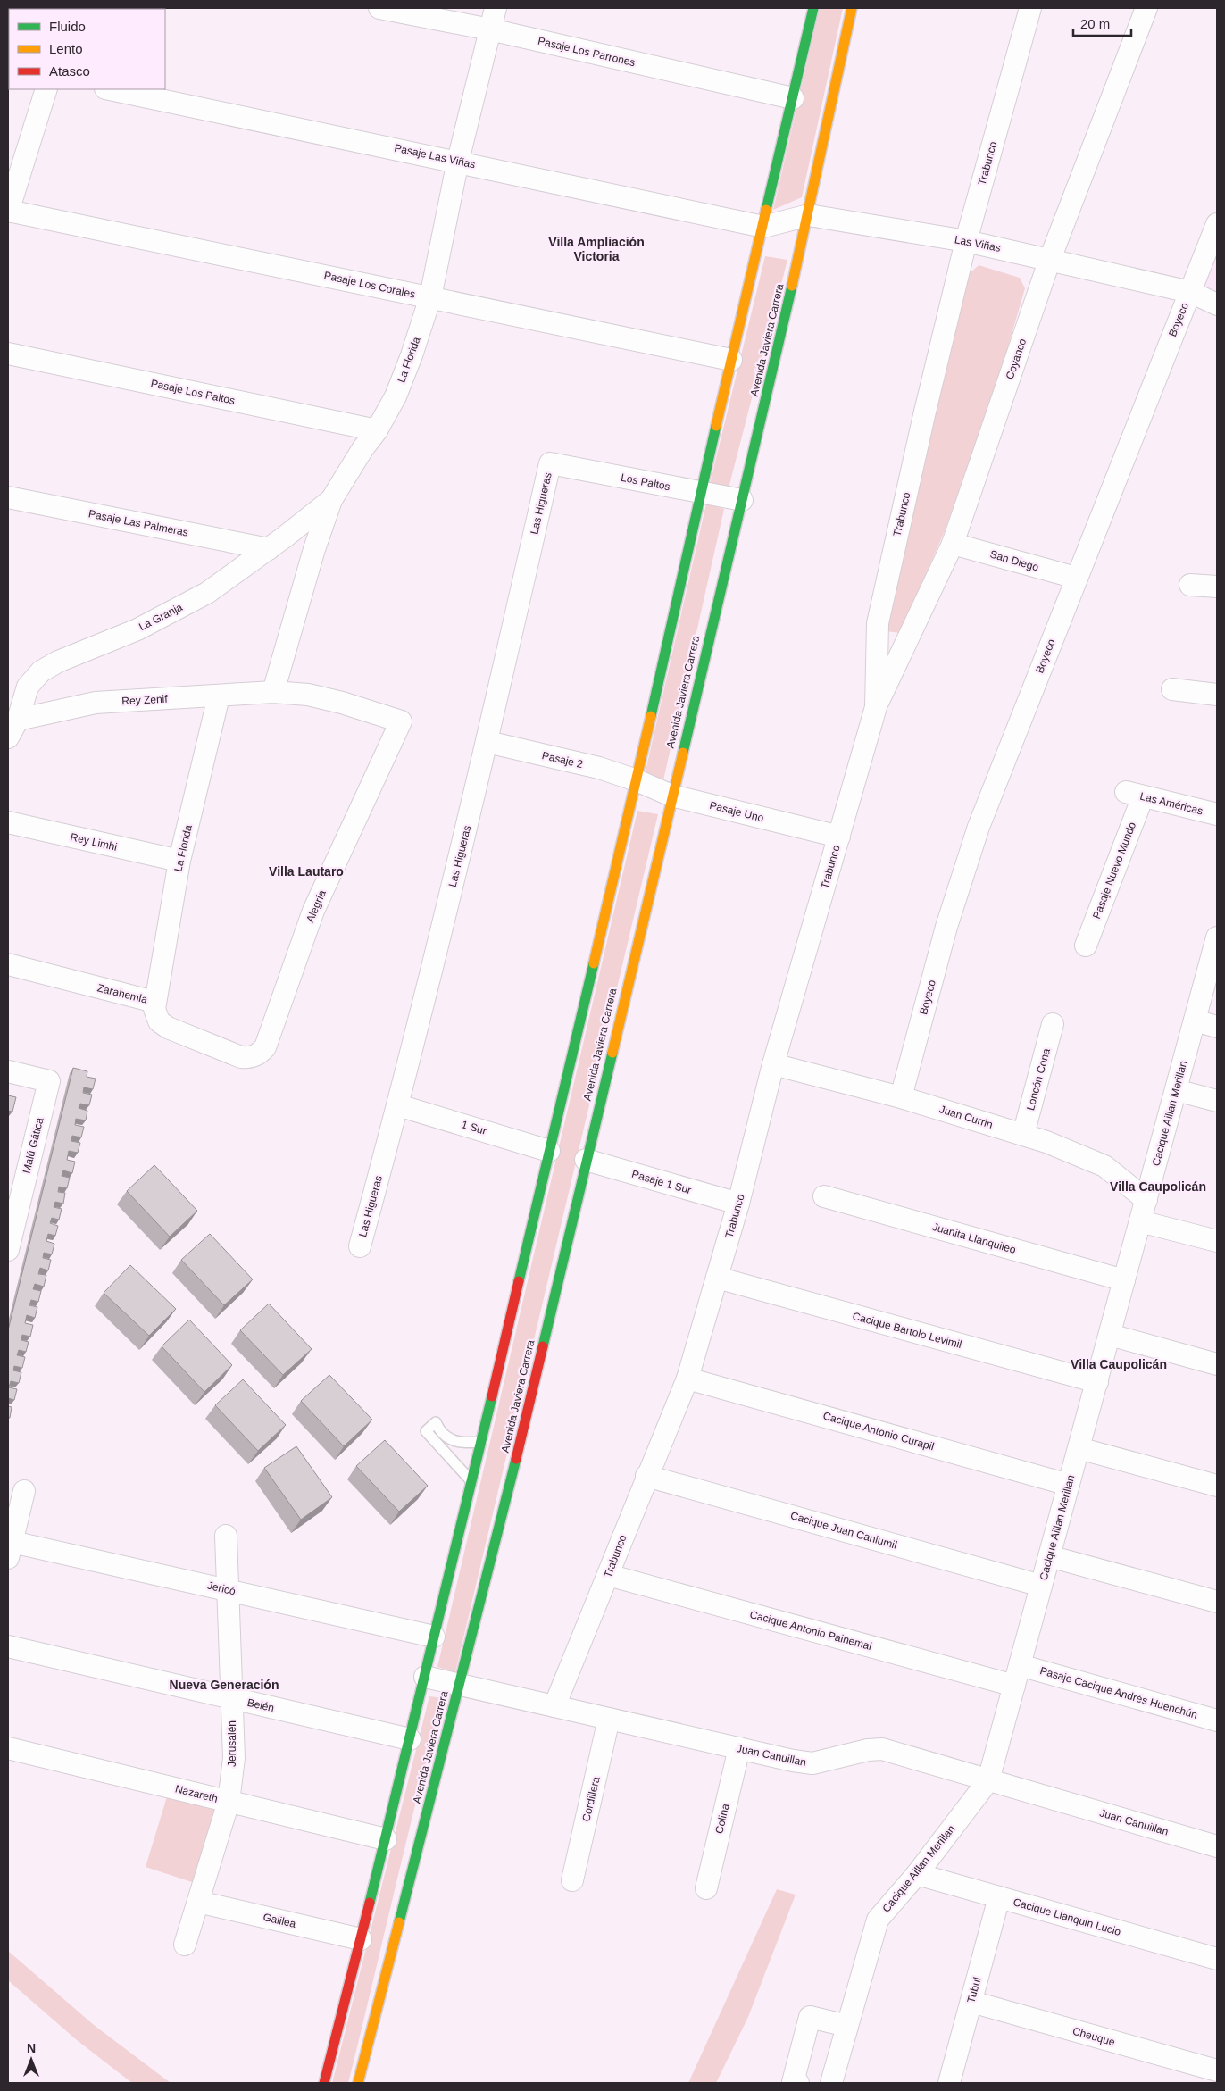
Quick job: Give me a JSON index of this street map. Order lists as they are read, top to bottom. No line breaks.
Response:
{"streets":{"main road":["Avenida Javiera Carrera"],"street":["Pasaje Los Parrones","Pasaje Las Viñas","Trabunco","Las Viñas","Pasaje Los Corales","Boyeco","Coyanco","La Florida","Pasaje Los Paltos","Los Paltos","Las Higueras","Pasaje Las Palmeras","San Diego","La Granja","Rey Zenif","Pasaje 2","Las Américas","Pasaje Uno","Rey Limhi","Pasaje Nuevo Mundo","Alegría","Zarahemla","Loncón Cona","Cacique Aillan Merillan","Juan Currin","1 Sur","Malú Gática","Pasaje 1 Sur","Juanita Llanquileo","Cacique Bartolo Levimil","Cacique Antonio Curapil","Cacique Juan Caniumil","Jericó","Cacique Antonio Painemal","Pasaje Cacique Andrés Huenchún","Belén","Jerusalén","Juan Canuillan","Nazareth","Cordillera","Colina","Cacique Llanquin Lucio","Galilea","Tubul","Cheuque"]},"crossings":[["Pasaje Los Parrones","Avenida Javiera Carrera"],["Pasaje Los Parrones","La Florida"],["Pasaje Las Viñas","Las Viñas"],["Pasaje Las Viñas","Avenida Javiera Carrera"],["Pasaje Las Viñas","La Florida"],["Trabunco","Las Viñas"],["Trabunco","Coyanco"],["Trabunco","Pasaje Uno"],["Trabunco","Juan Currin"],["Trabunco","Pasaje 1 Sur"],["Trabunco","Cacique Bartolo Levimil"],["Trabunco","Cacique Antonio Curapil"],["Trabunco","Cacique Juan Caniumil"],["Trabunco","Cacique Antonio Painemal"],["Trabunco","Juan Canuillan"],["Las Viñas","Boyeco"],["Las Viñas","Avenida Javiera Carrera"],["Las Viñas","Coyanco"],["Pasaje Los Corales","Avenida Javiera Carrera"],["Pasaje Los Corales","La Florida"],["Boyeco","San Diego"],["Boyeco","Juan Currin"],["Avenida Javiera Carrera","Los Paltos"],["Avenida Javiera Carrera","Pasaje 2"],["Avenida Javiera Carrera","Pasaje Uno"],["Avenida Javiera Carrera","1 Sur"],["Avenida Javiera Carrera","Pasaje 1 Sur"],["Avenida Javiera Carrera","Jericó"],["Avenida Javiera Carrera","Belén"],["Avenida Javiera Carrera","Juan Canuillan"],["Avenida Javiera Carrera","Nazareth"],["Avenida Javiera Carrera","Galilea"],["Coyanco","San Diego"],["La Florida","Pasaje Los Paltos"],["La Florida","La Granja"],["La Florida","Rey Zenif"],["La Florida","Rey Limhi"],["La Florida","Alegría"],["La Florida","Zarahemla"],["Los Paltos","Las Higueras"],["Las Higueras","Pasaje 2"],["Las Higueras","1 Sur"],["Pasaje Las Palmeras","La Granja"],["La Granja","Rey Zenif"],["Rey Zenif","Alegría"],["Pasaje 2","Pasaje Uno"],["Las Américas","Pasaje Nuevo Mundo"],["Alegría","Zarahemla"],["Loncón Cona","Juan Currin"],["Cacique Aillan Merillan","Juan Currin"],["Cacique Aillan Merillan","Juanita Llanquileo"],["Cacique Aillan Merillan","Cacique Bartolo Levimil"],["Cacique Aillan Merillan","Cacique Antonio Curapil"],["Cacique Aillan Merillan","Cacique Juan Caniumil"],["Cacique Aillan Merillan","Cacique Antonio Painemal"],["Cacique Aillan Merillan","Pasaje Cacique Andrés Huenchún"],["Cacique Aillan Merillan","Juan Canuillan"],["Cacique Aillan Merillan","Cacique Llanquin Lucio"],["Jericó","Jerusalén"],["Belén","Jerusalén"],["Jerusalén","Nazareth"],["Jerusalén","Galilea"],["Juan Canuillan","Cordillera"],["Juan Canuillan","Colina"],["Cacique Llanquin Lucio","Tubul"],["Tubul","Cheuque"]],"districts":["Villa Ampliación Victoria","Villa Lautaro","Villa Caupolicán","Villa Caupolicán","Nueva Generación"],"legend":["Fluido","Lento","Atasco"],"scale_bar":"20 m","north":"top"}
